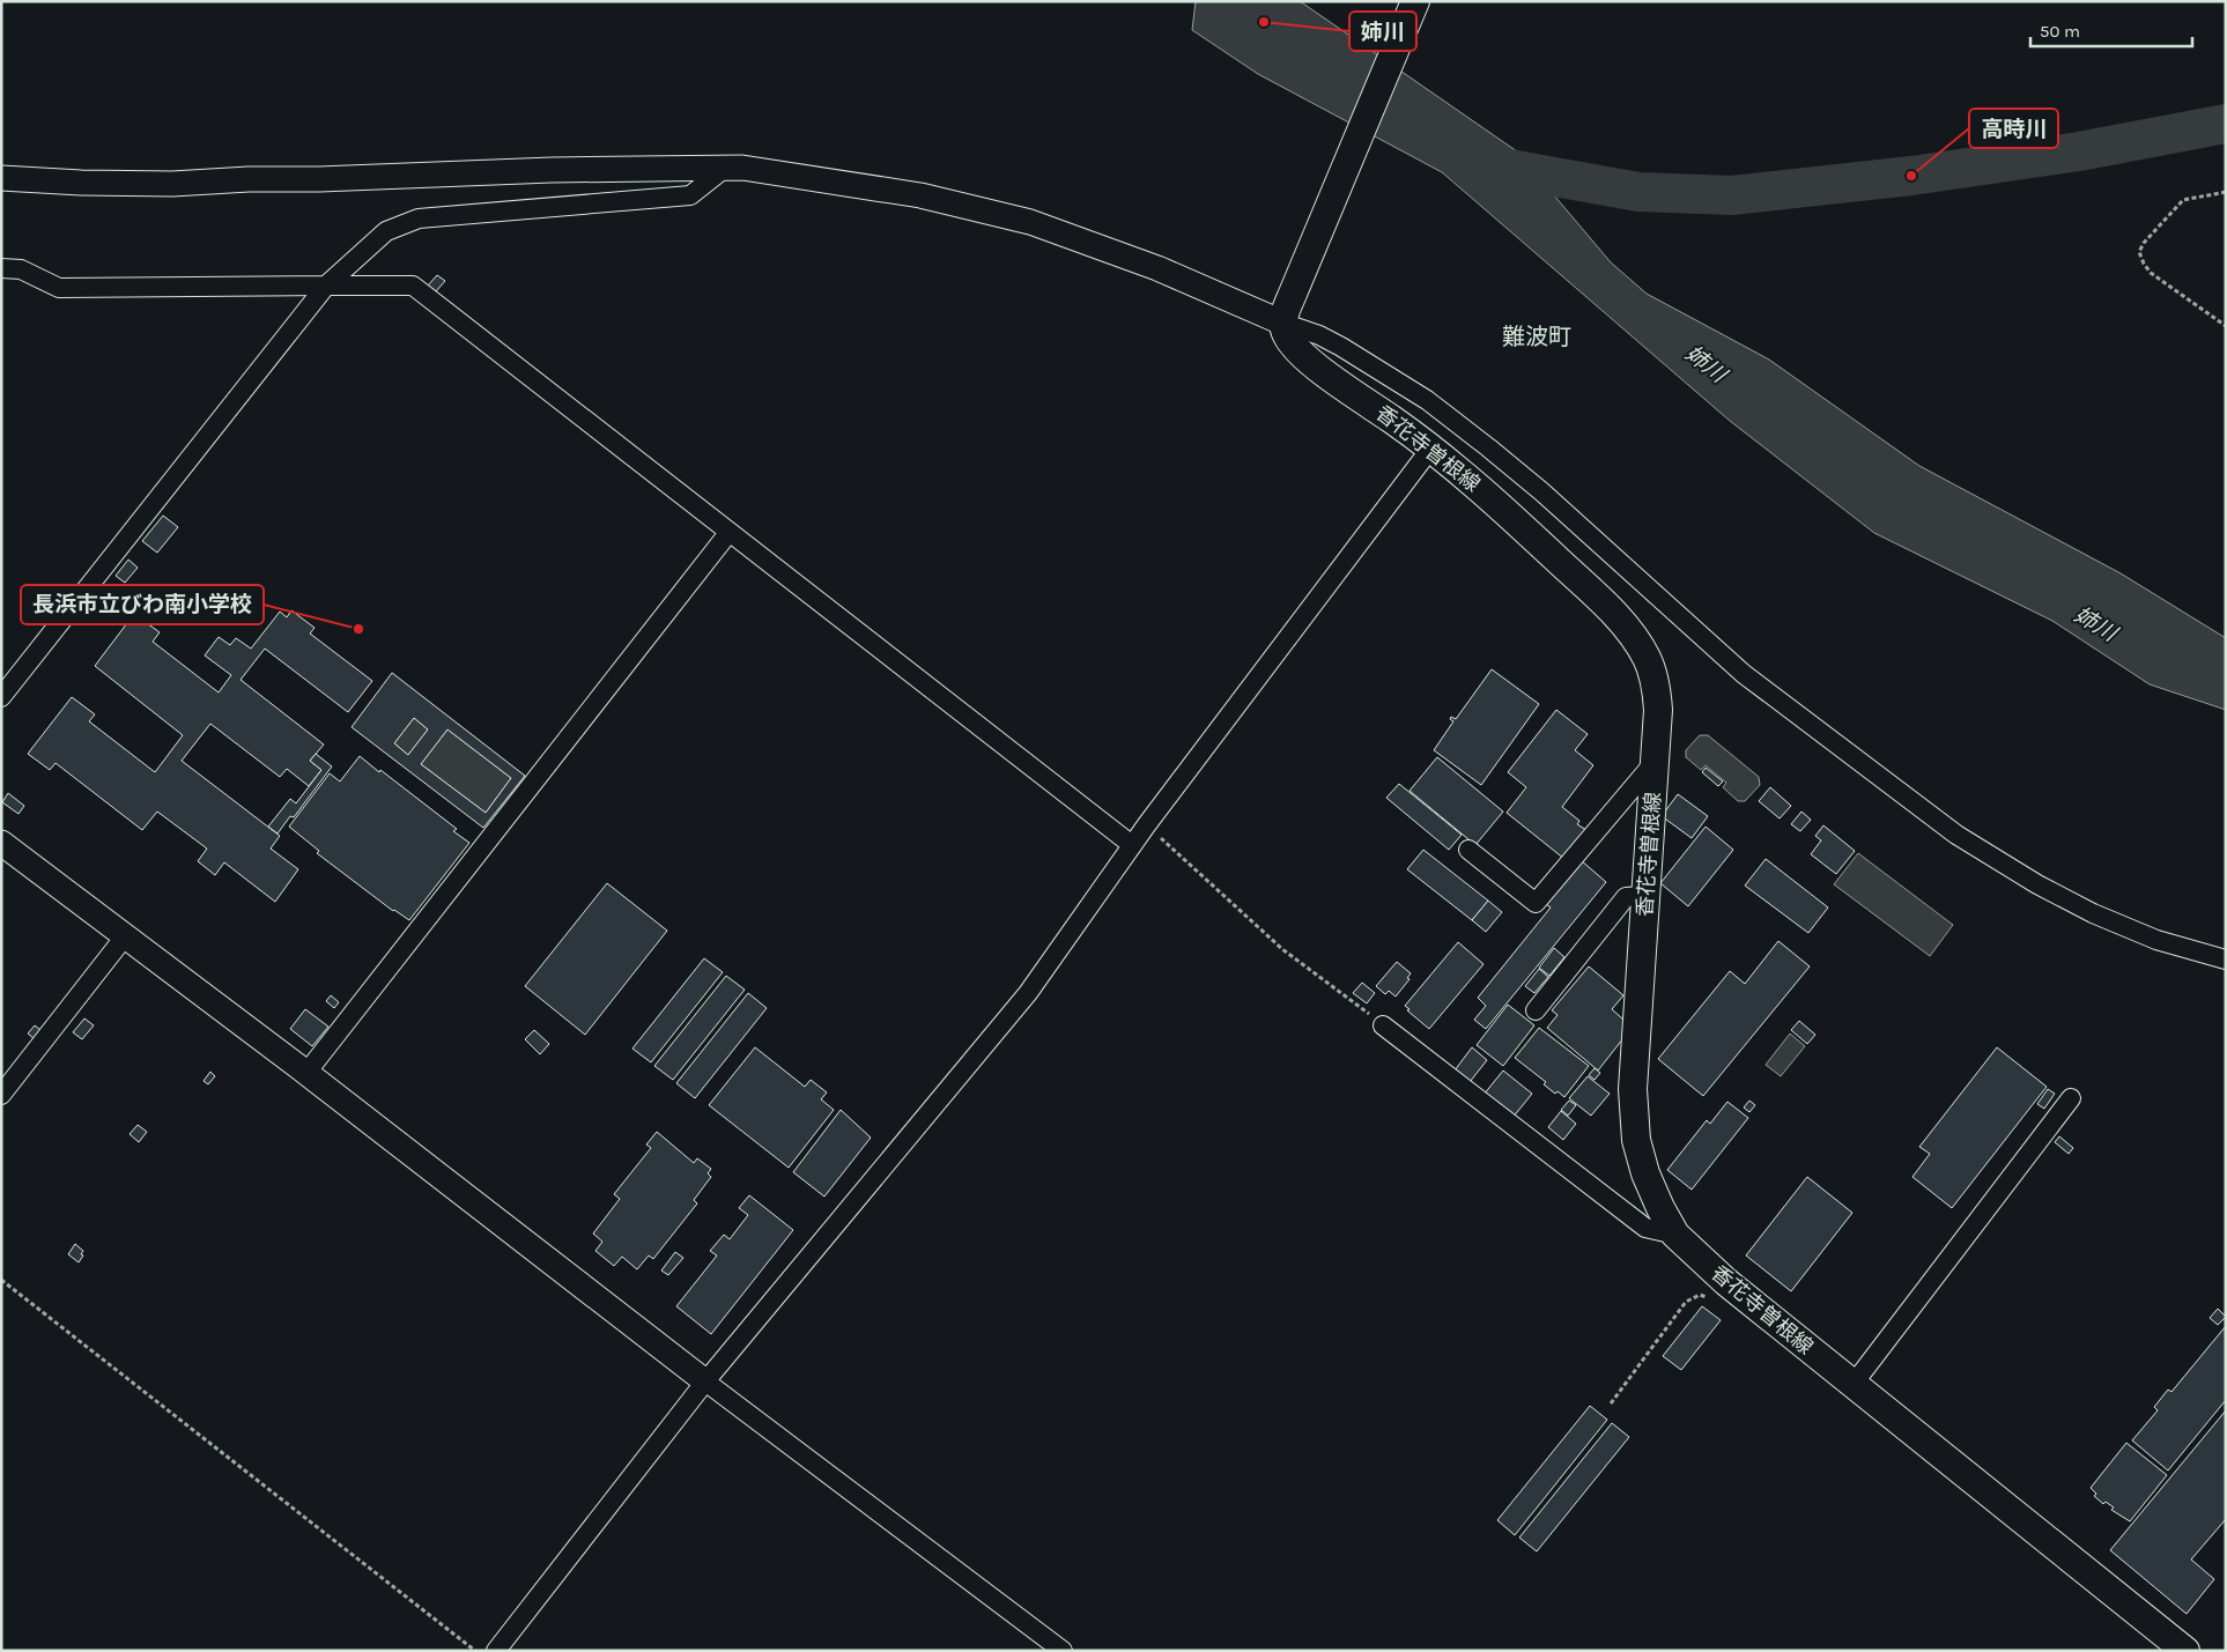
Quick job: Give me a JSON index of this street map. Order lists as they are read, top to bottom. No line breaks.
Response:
{"streets":{"main road":["香花寺曽根線"]},"districts":["難波町"],"water":["姉川"],"places":["姉川","高時川","長浜市立びわ南小学校"],"scale_bar":"50 m"}
